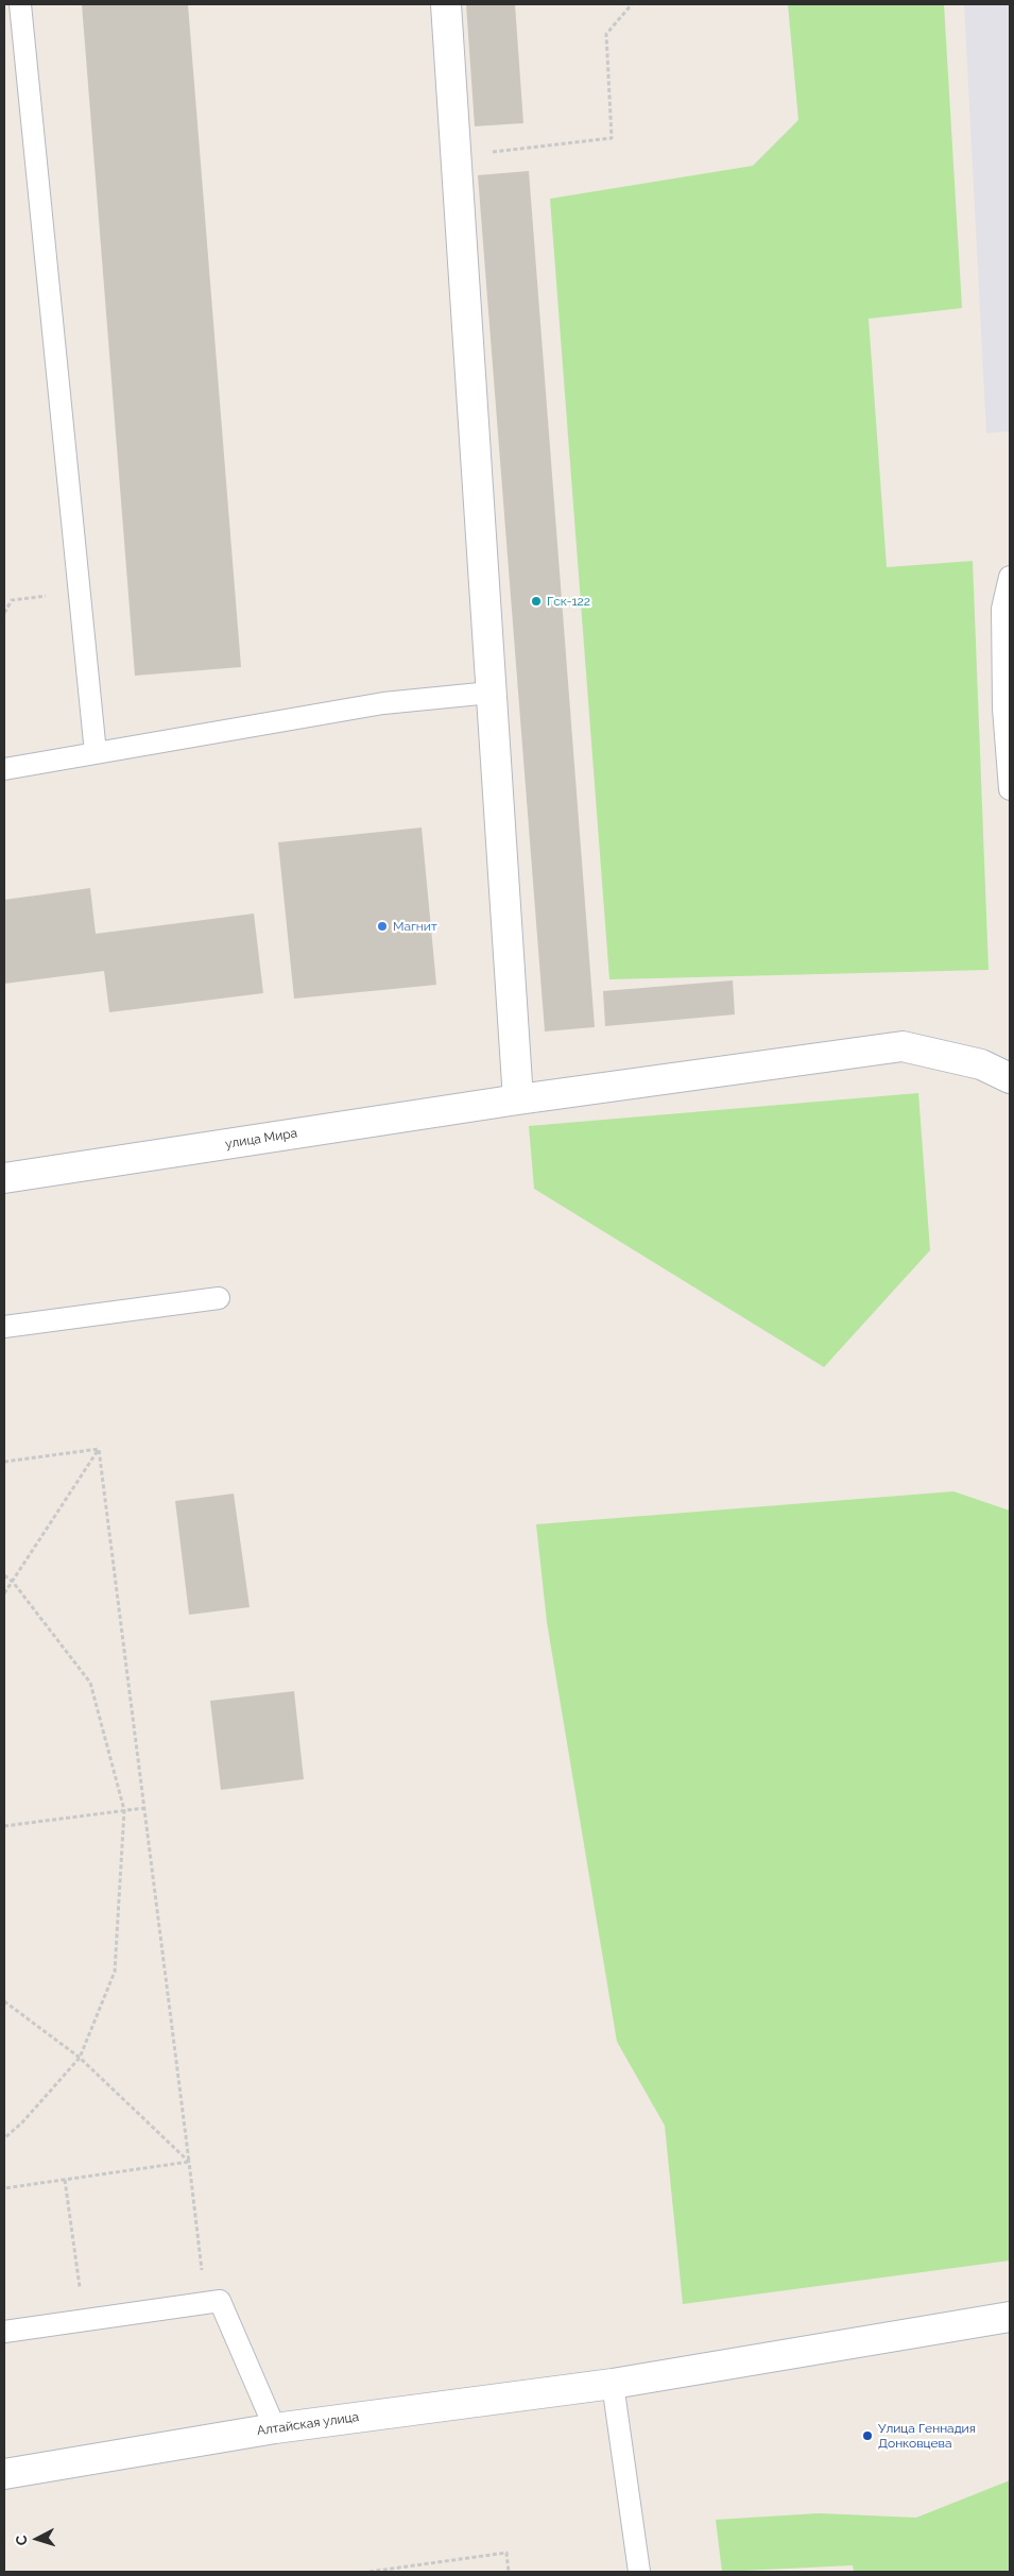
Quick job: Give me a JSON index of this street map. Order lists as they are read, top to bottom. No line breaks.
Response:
{"streets":{"street":["улица Мира","Алтайская улица"]},"places":["Гск-122","Магнит","Улица Геннадия Донковцева"],"north":"left"}
